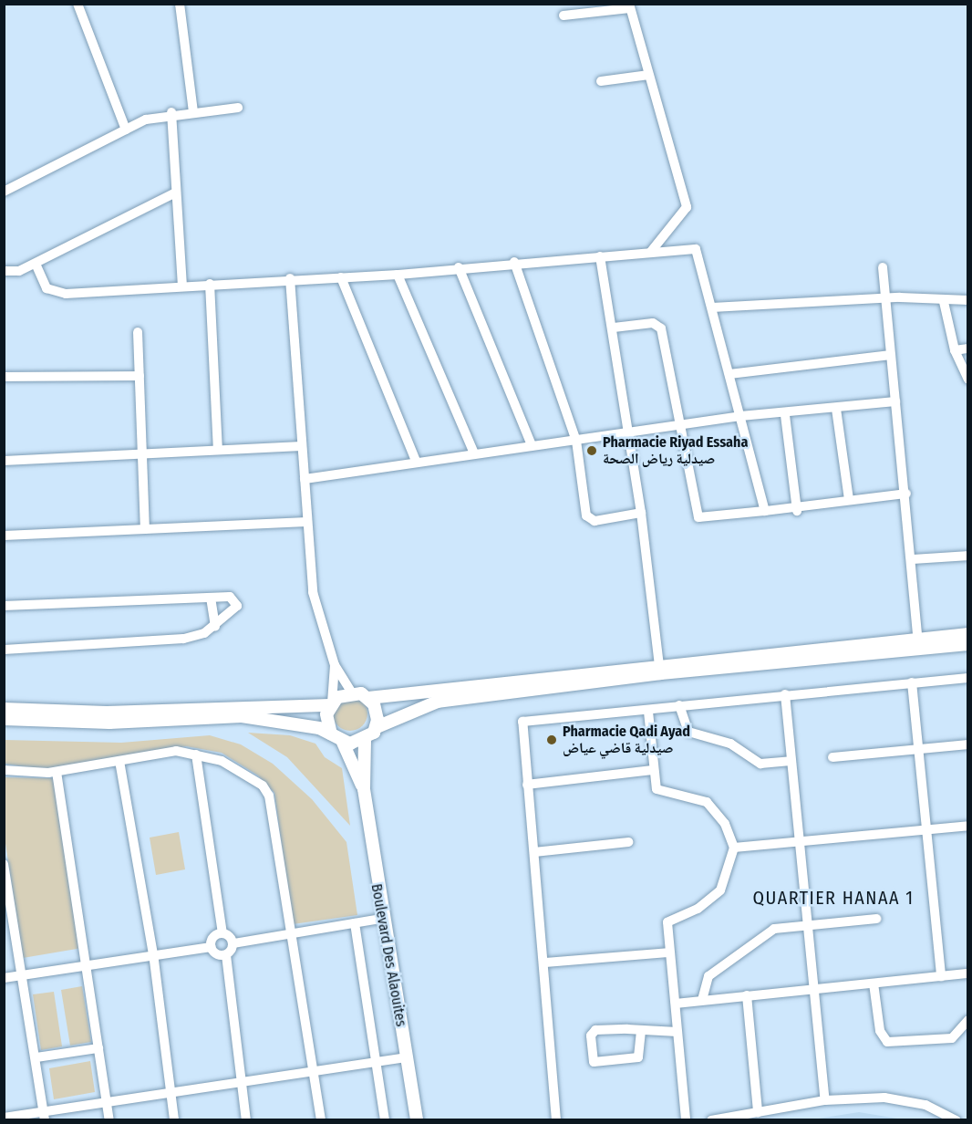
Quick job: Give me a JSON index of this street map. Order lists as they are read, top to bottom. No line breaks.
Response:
{"streets":{"main road":["Boulevard Des Alaouites"]},"districts":["QUARTIER HANAA 1"],"places":["Pharmacie Riyad Essaha صيدلية رياض الصحة","Pharmacie Qadi Ayad صيدلية قاضي عياض"]}
